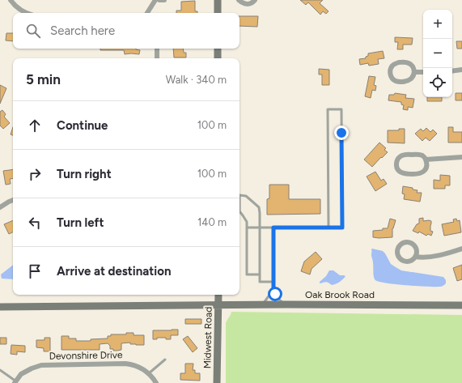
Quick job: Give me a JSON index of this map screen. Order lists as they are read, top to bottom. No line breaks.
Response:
{"streets":{"main road":["Oak Brook Road","Midwest Road"],"street":["Devonshire Drive"]},"crossings":[["Oak Brook Road","Midwest Road"]],"page":{"map_buttons":["+","−"],"search":"Search here","heading":["5 min","Walk · 340 m"],"list":[["Continue","100 m"],["Turn right","100 m"],["Turn left","140 m"],"Arrive at destination"]}}
